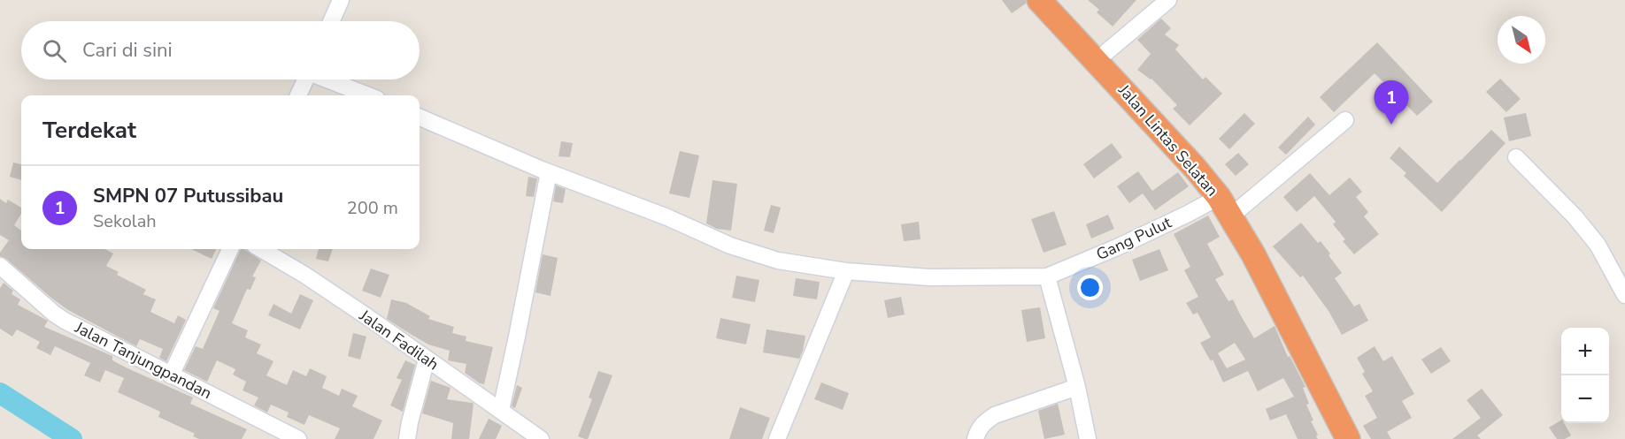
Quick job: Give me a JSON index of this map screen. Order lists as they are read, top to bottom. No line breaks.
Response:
{"streets":{"highway":["Jalan Lintas Selatan"],"street":["Gang Pulut","Jalan Fadilah","Jalan Tanjungpandan"]},"crossings":[["Jalan Lintas Selatan","Gang Pulut"]],"north":"bottom right","page":{"search":"Cari di sini","pins":"1","heading":"Terdekat","list":[{"mark":"1","name":"SMPN 07 Putussibau","note":"Sekolah","value":"200 m"}],"map_buttons":["+","−"]}}
